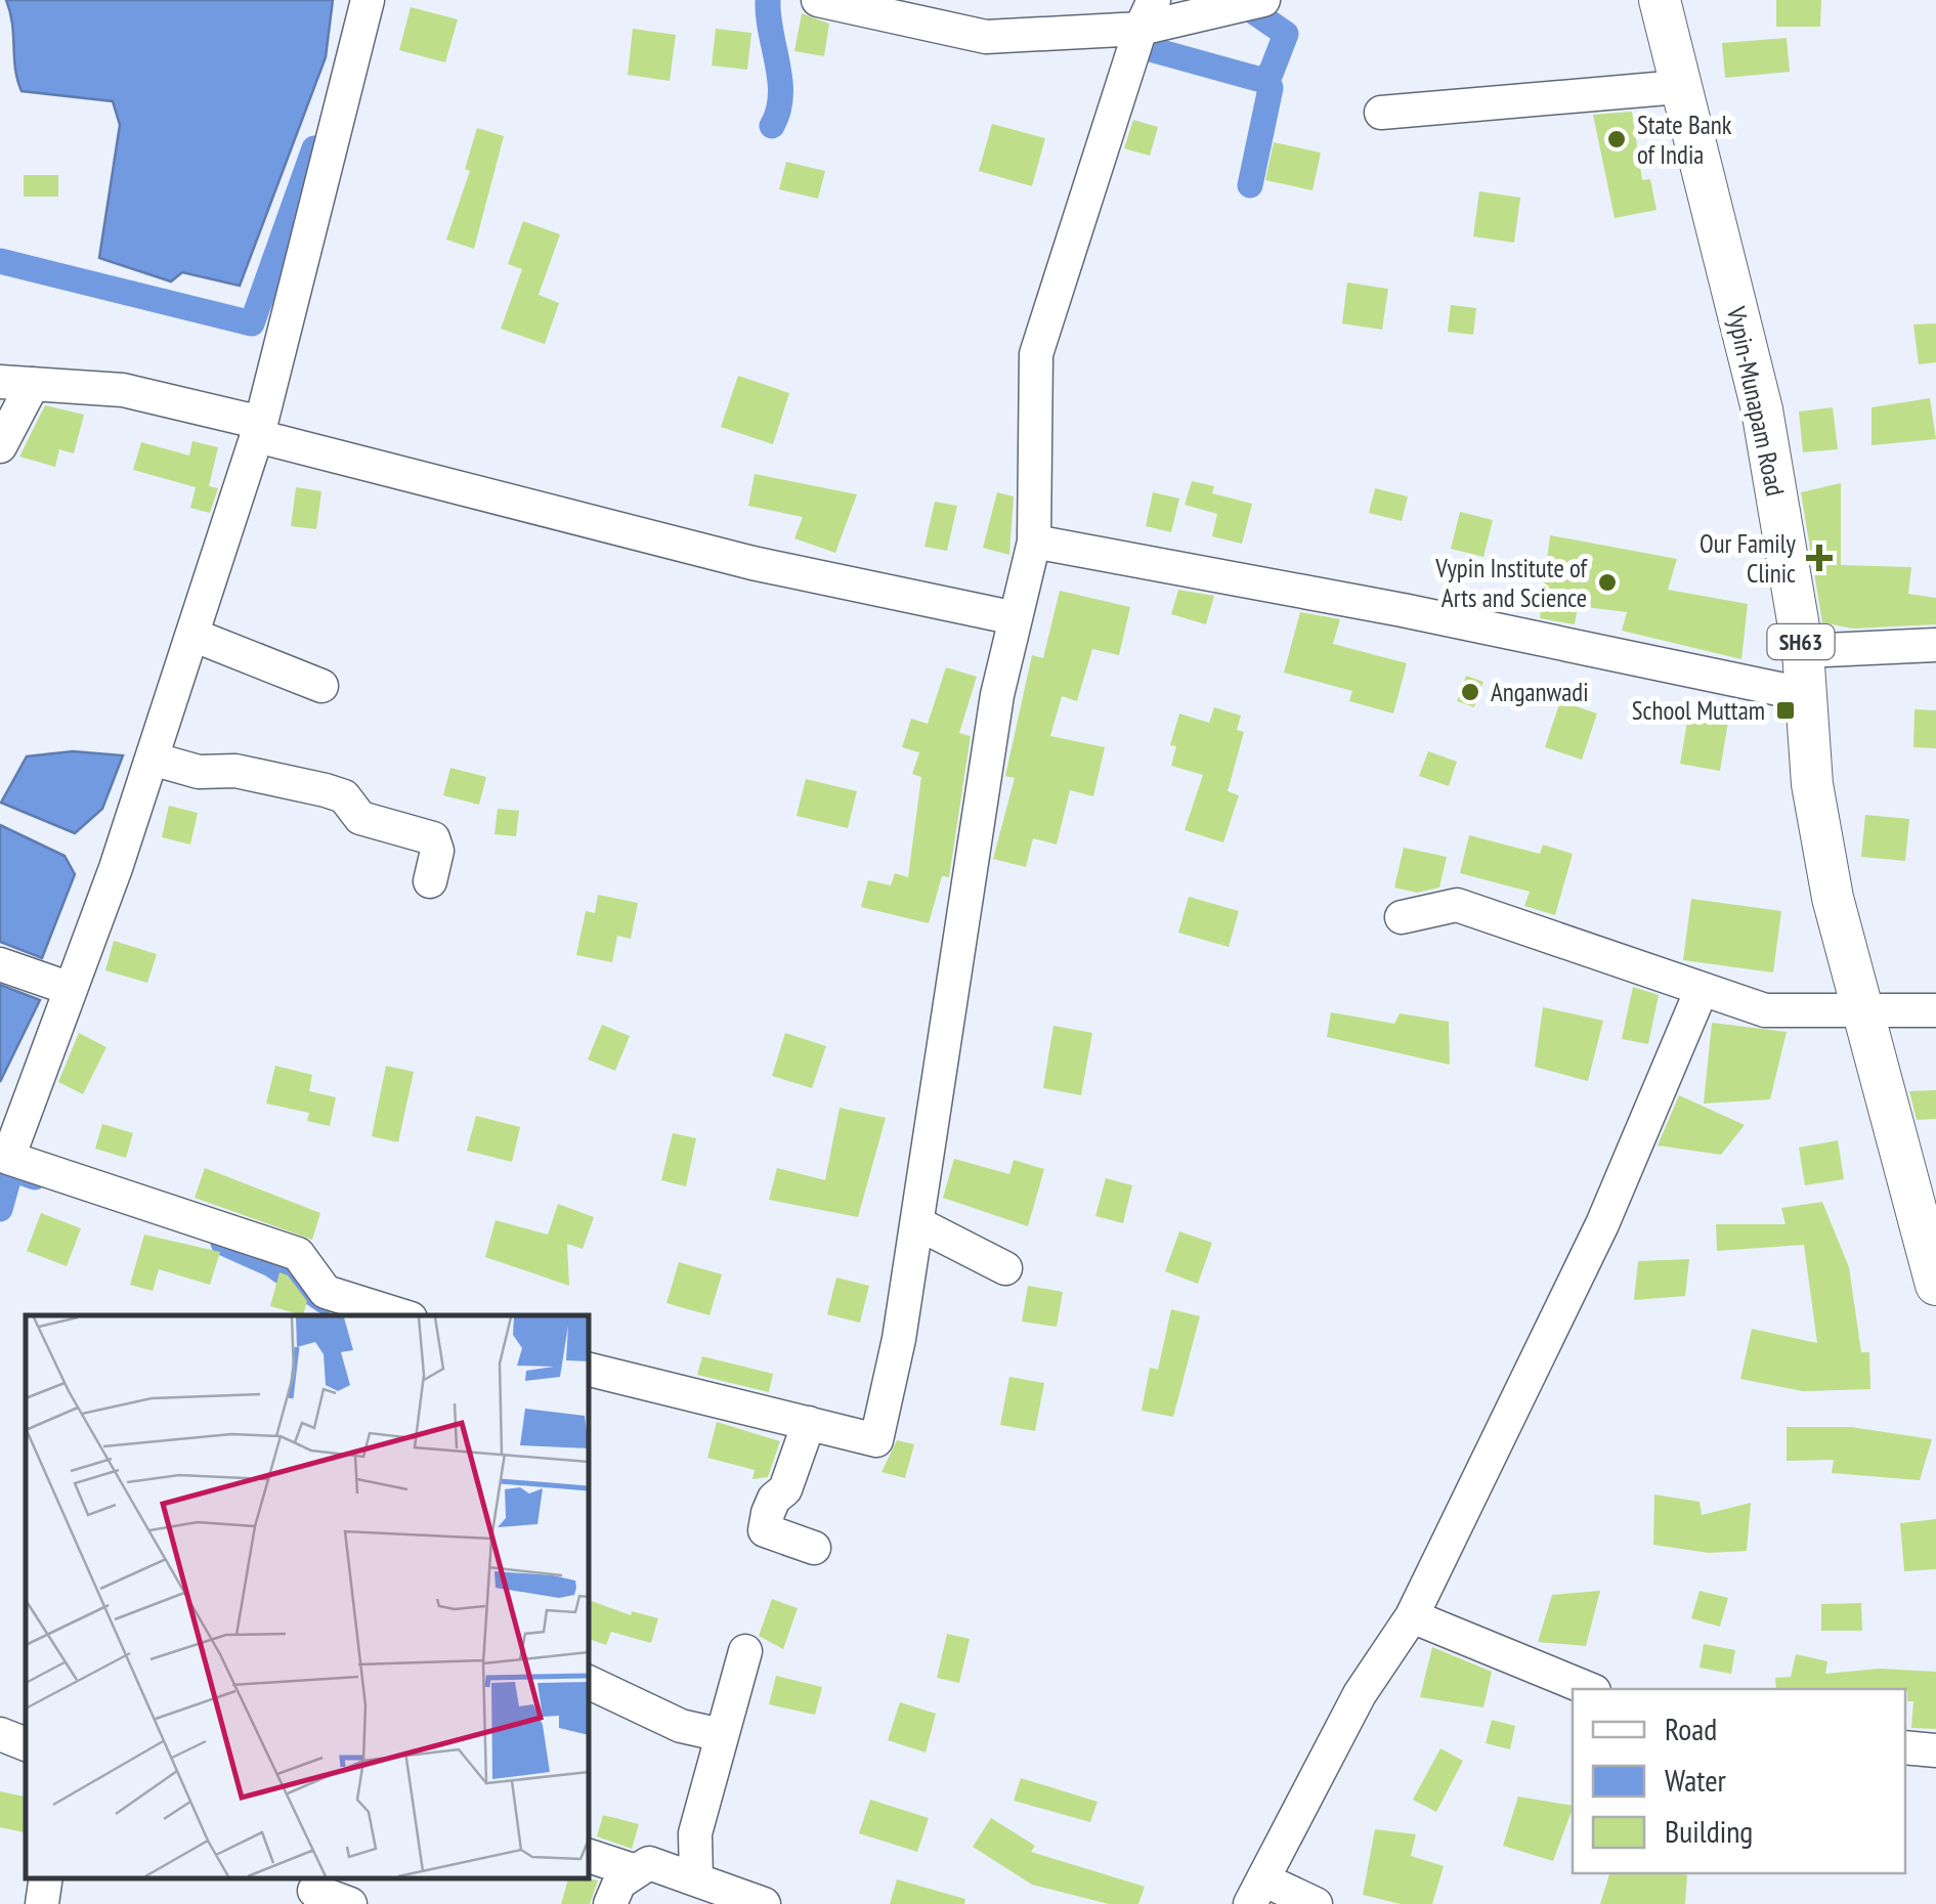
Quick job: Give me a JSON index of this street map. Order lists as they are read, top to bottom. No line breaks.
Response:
{"streets":{"main road":["Vypin-Munapam Road","SH63"]},"places":{"other":["State Bank of India","Vypin Institute of Arts and Science","Anganwadi"],"health":["Our Family Clinic"],"transit":["School Muttam"]},"legend":["Road","Water","Building"]}
